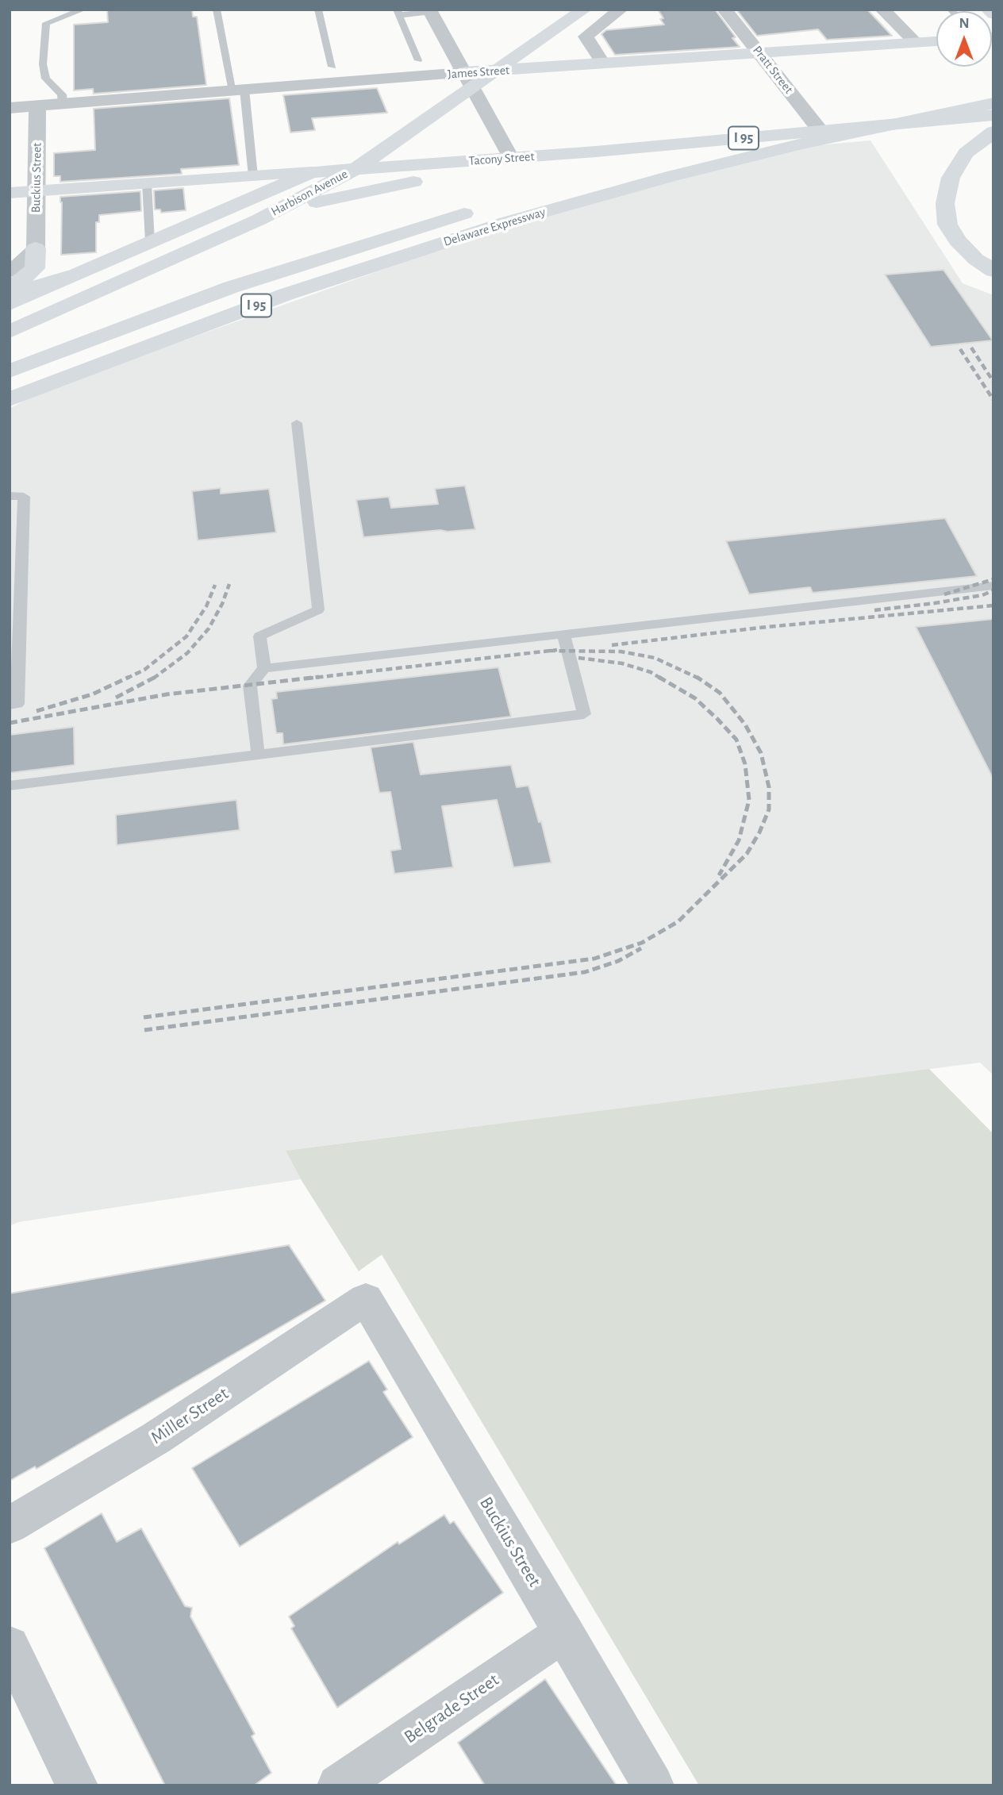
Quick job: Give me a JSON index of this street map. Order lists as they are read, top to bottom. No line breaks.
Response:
{"streets":{"main road":["James Street","I 95","Tacony Street","Harbison Avenue","Delaware Expressway"],"street":["Pratt Street","Buckius Street","Miller Street","Belgrade Street"]},"crossings":[["Pratt Street","James Street"],["Pratt Street","Tacony Street"],["James Street","Buckius Street"],["James Street","Harbison Avenue"],["Tacony Street","Buckius Street"],["Tacony Street","Harbison Avenue"],["Buckius Street","Miller Street"],["Buckius Street","Belgrade Street"]],"north":"top"}
